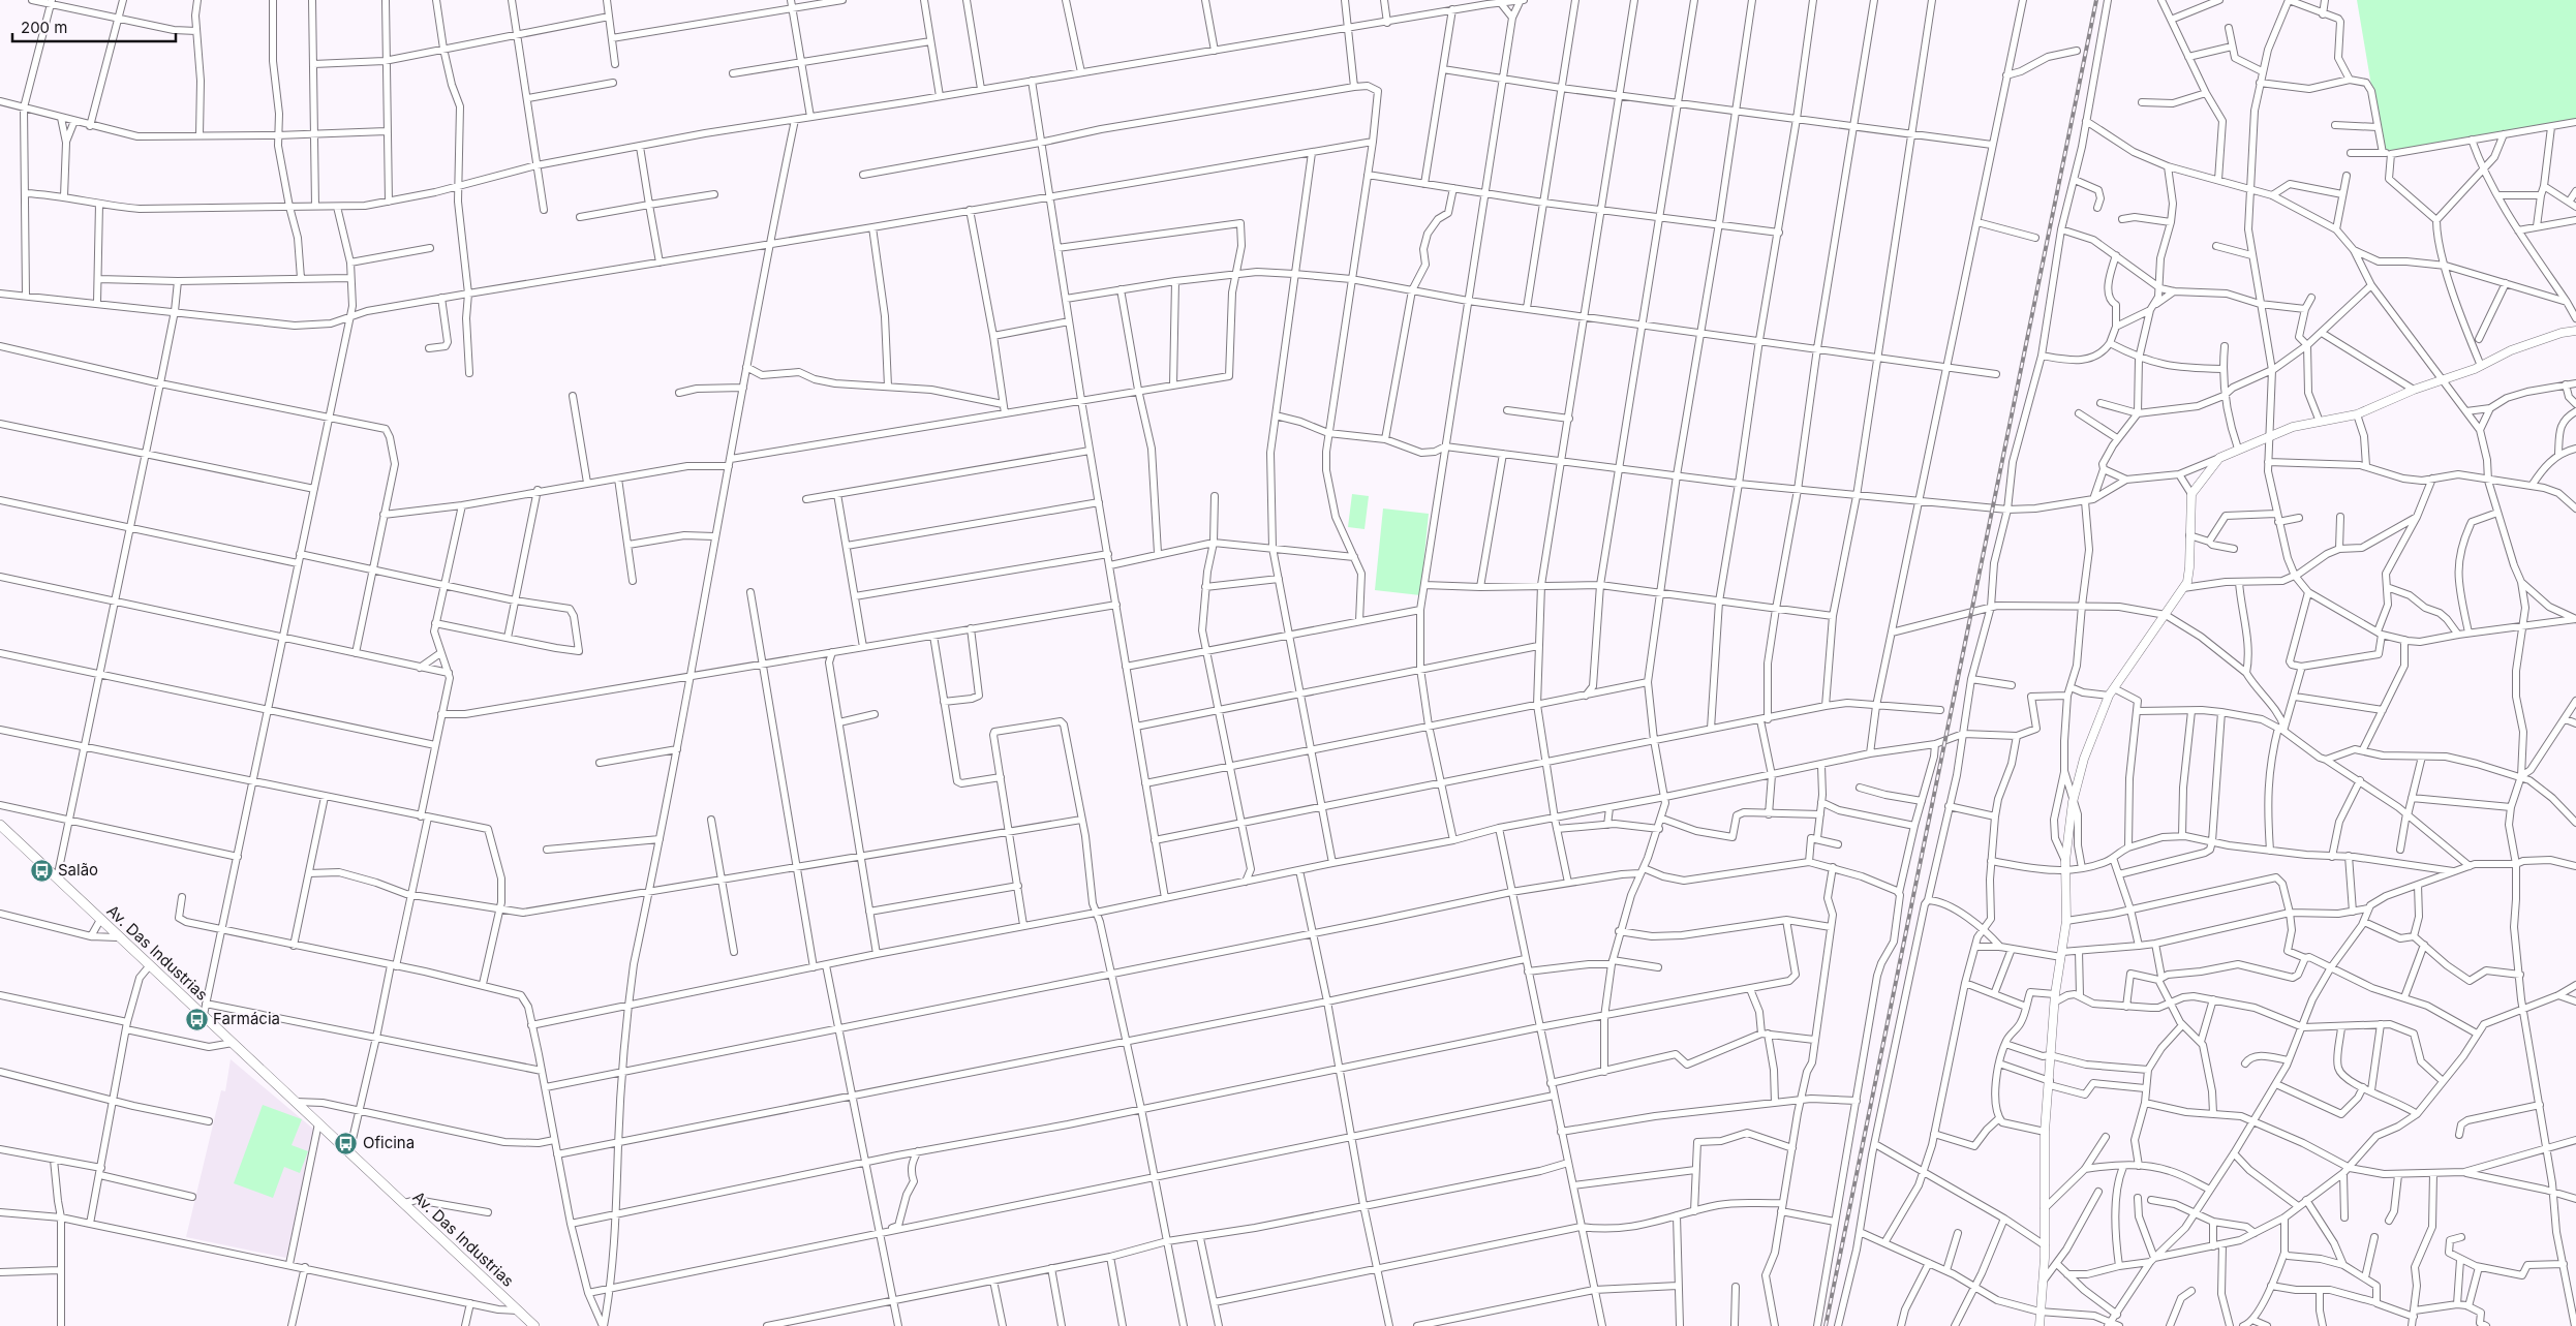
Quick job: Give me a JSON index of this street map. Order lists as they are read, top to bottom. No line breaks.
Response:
{"streets":{"main road":["Av. Das Industrias"]},"places":{"bus stop":["Salão","Farmácia","Oficina"]},"scale_bar":"200 m"}
